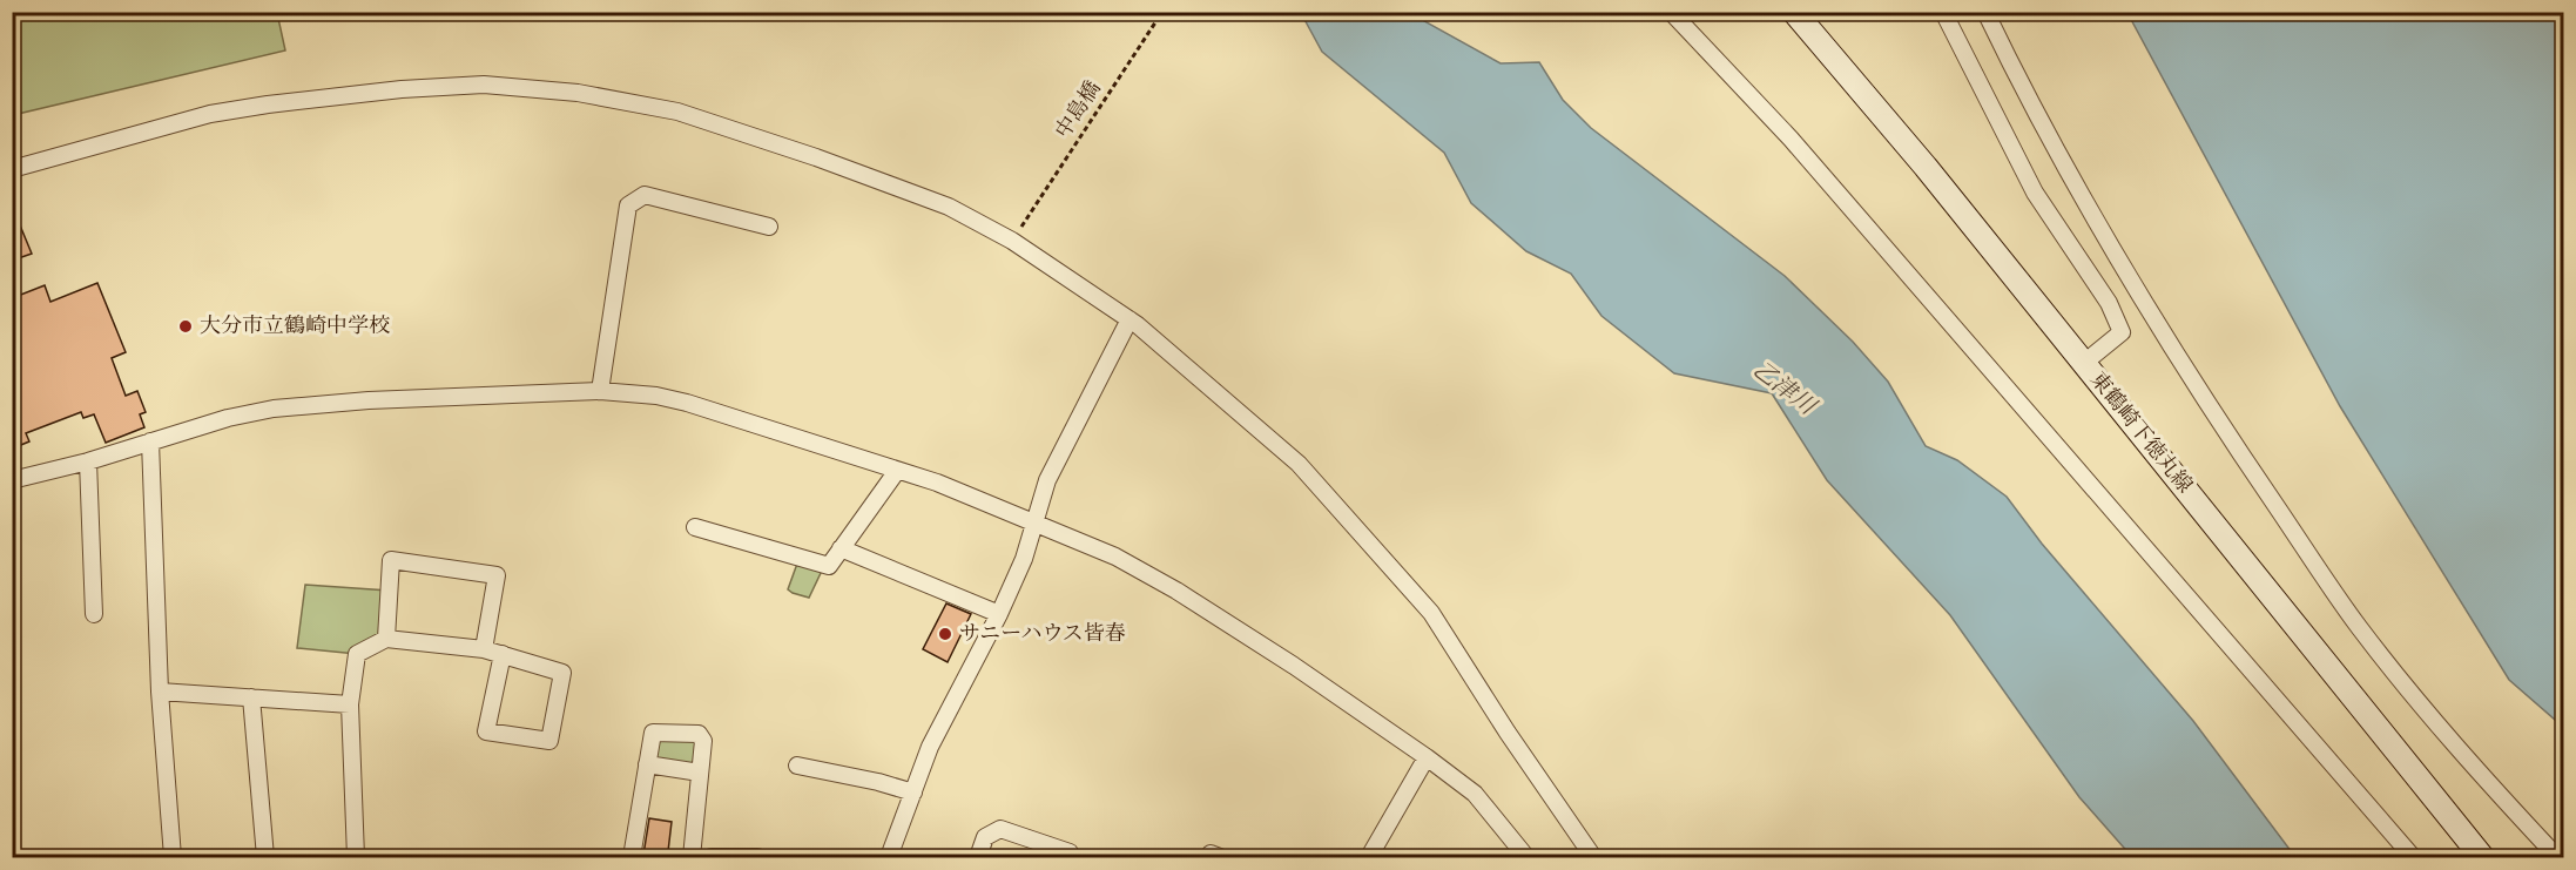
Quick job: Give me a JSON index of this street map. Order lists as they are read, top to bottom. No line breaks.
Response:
{"streets":{"street":["東鶴崎下徳丸線"],"path":["中島橋"]},"water":["乙津川"],"places":["大分市立鶴崎中学校","サニーハウス皆春"]}
